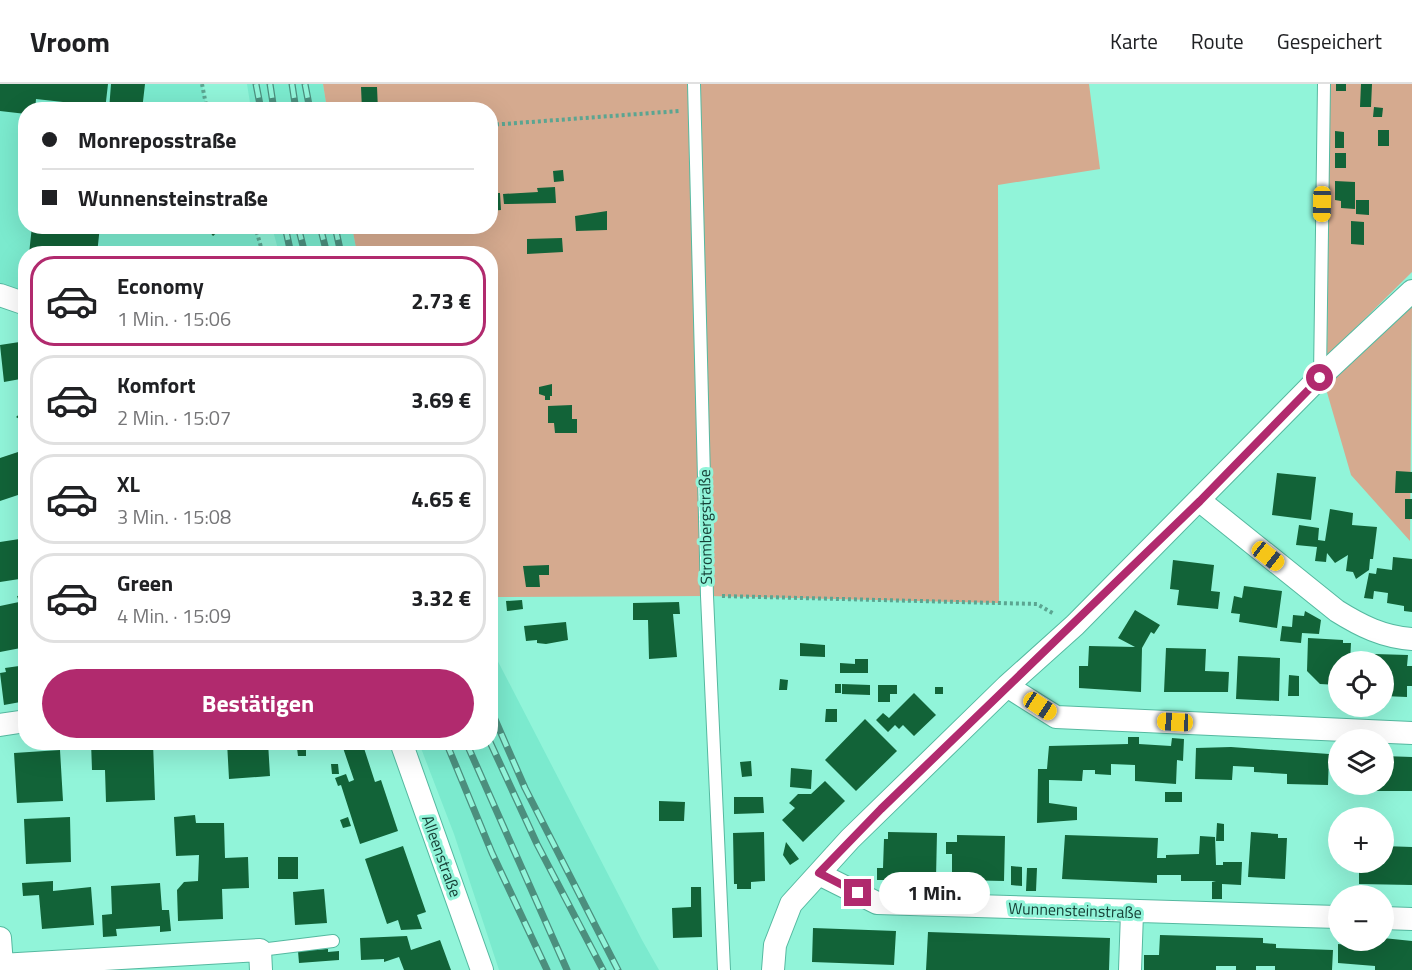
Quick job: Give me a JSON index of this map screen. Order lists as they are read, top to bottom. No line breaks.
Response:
{"streets":{"street":["Alleenstraße","Wunnensteinstraße"],"lane":["Strombergstraße"]},"page":{"header":"Vroom","nav":["Karte","Route","Gespeichert"],"banner":["Monreposstraße","Wunnensteinstraße"],"list":[{"name":"Economy","note":"1 Min. · 15:06","value":"2.73 €"},{"name":"Komfort","note":"2 Min. · 15:07","value":"3.69 €"},{"name":"XL","note":"3 Min. · 15:08","value":"4.65 €"},{"name":"Green","note":"4 Min. · 15:09","value":"3.32 €"}],"map_buttons":["+","−"],"buttons":"Bestätigen","bubble":"1 Min."}}
